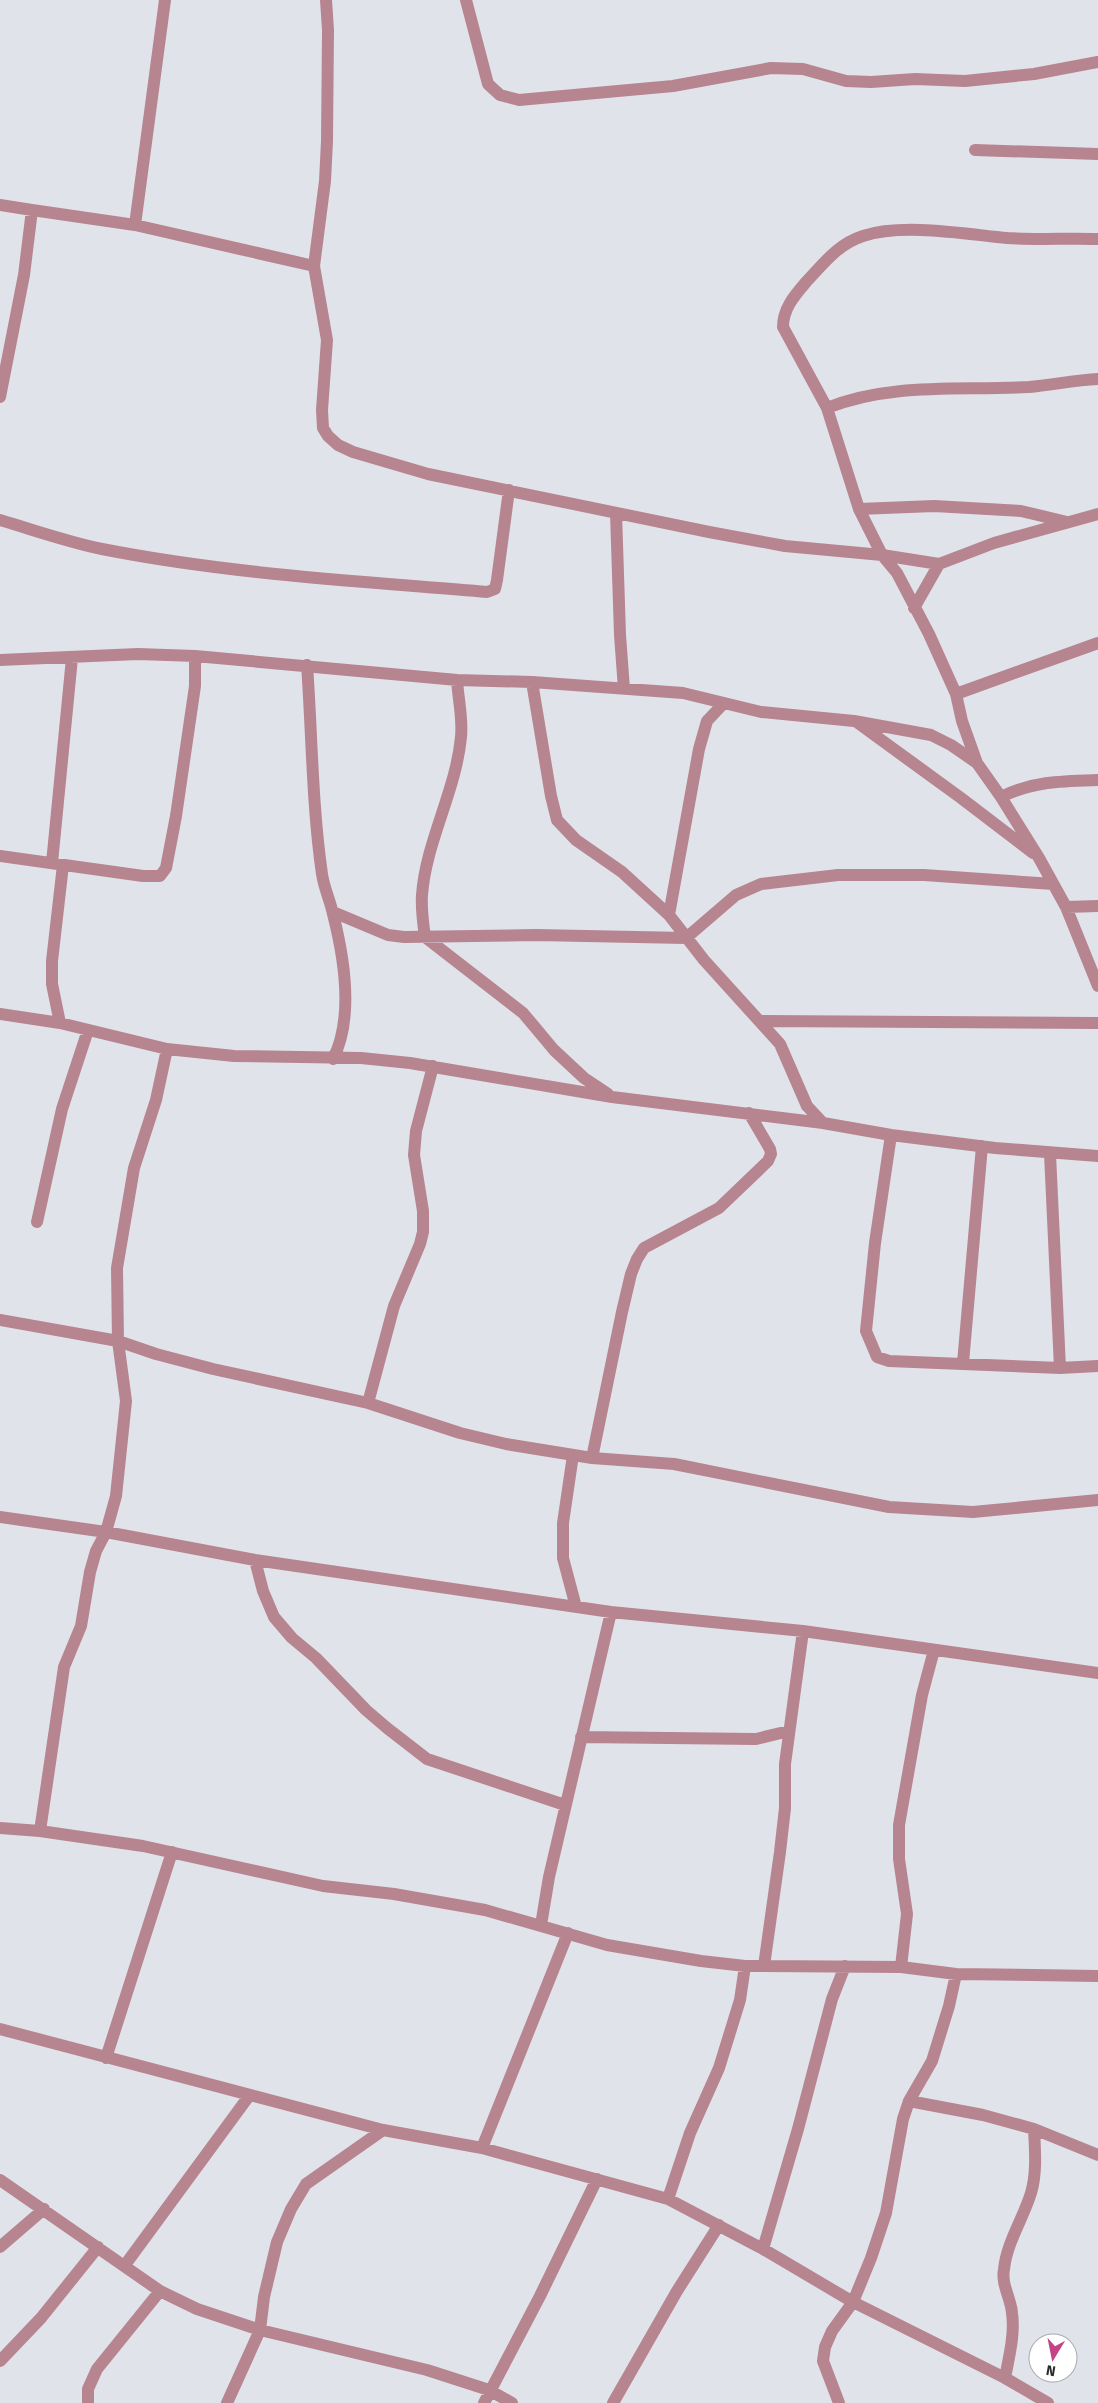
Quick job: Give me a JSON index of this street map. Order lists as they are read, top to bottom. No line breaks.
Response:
{"north":"bottom"}
